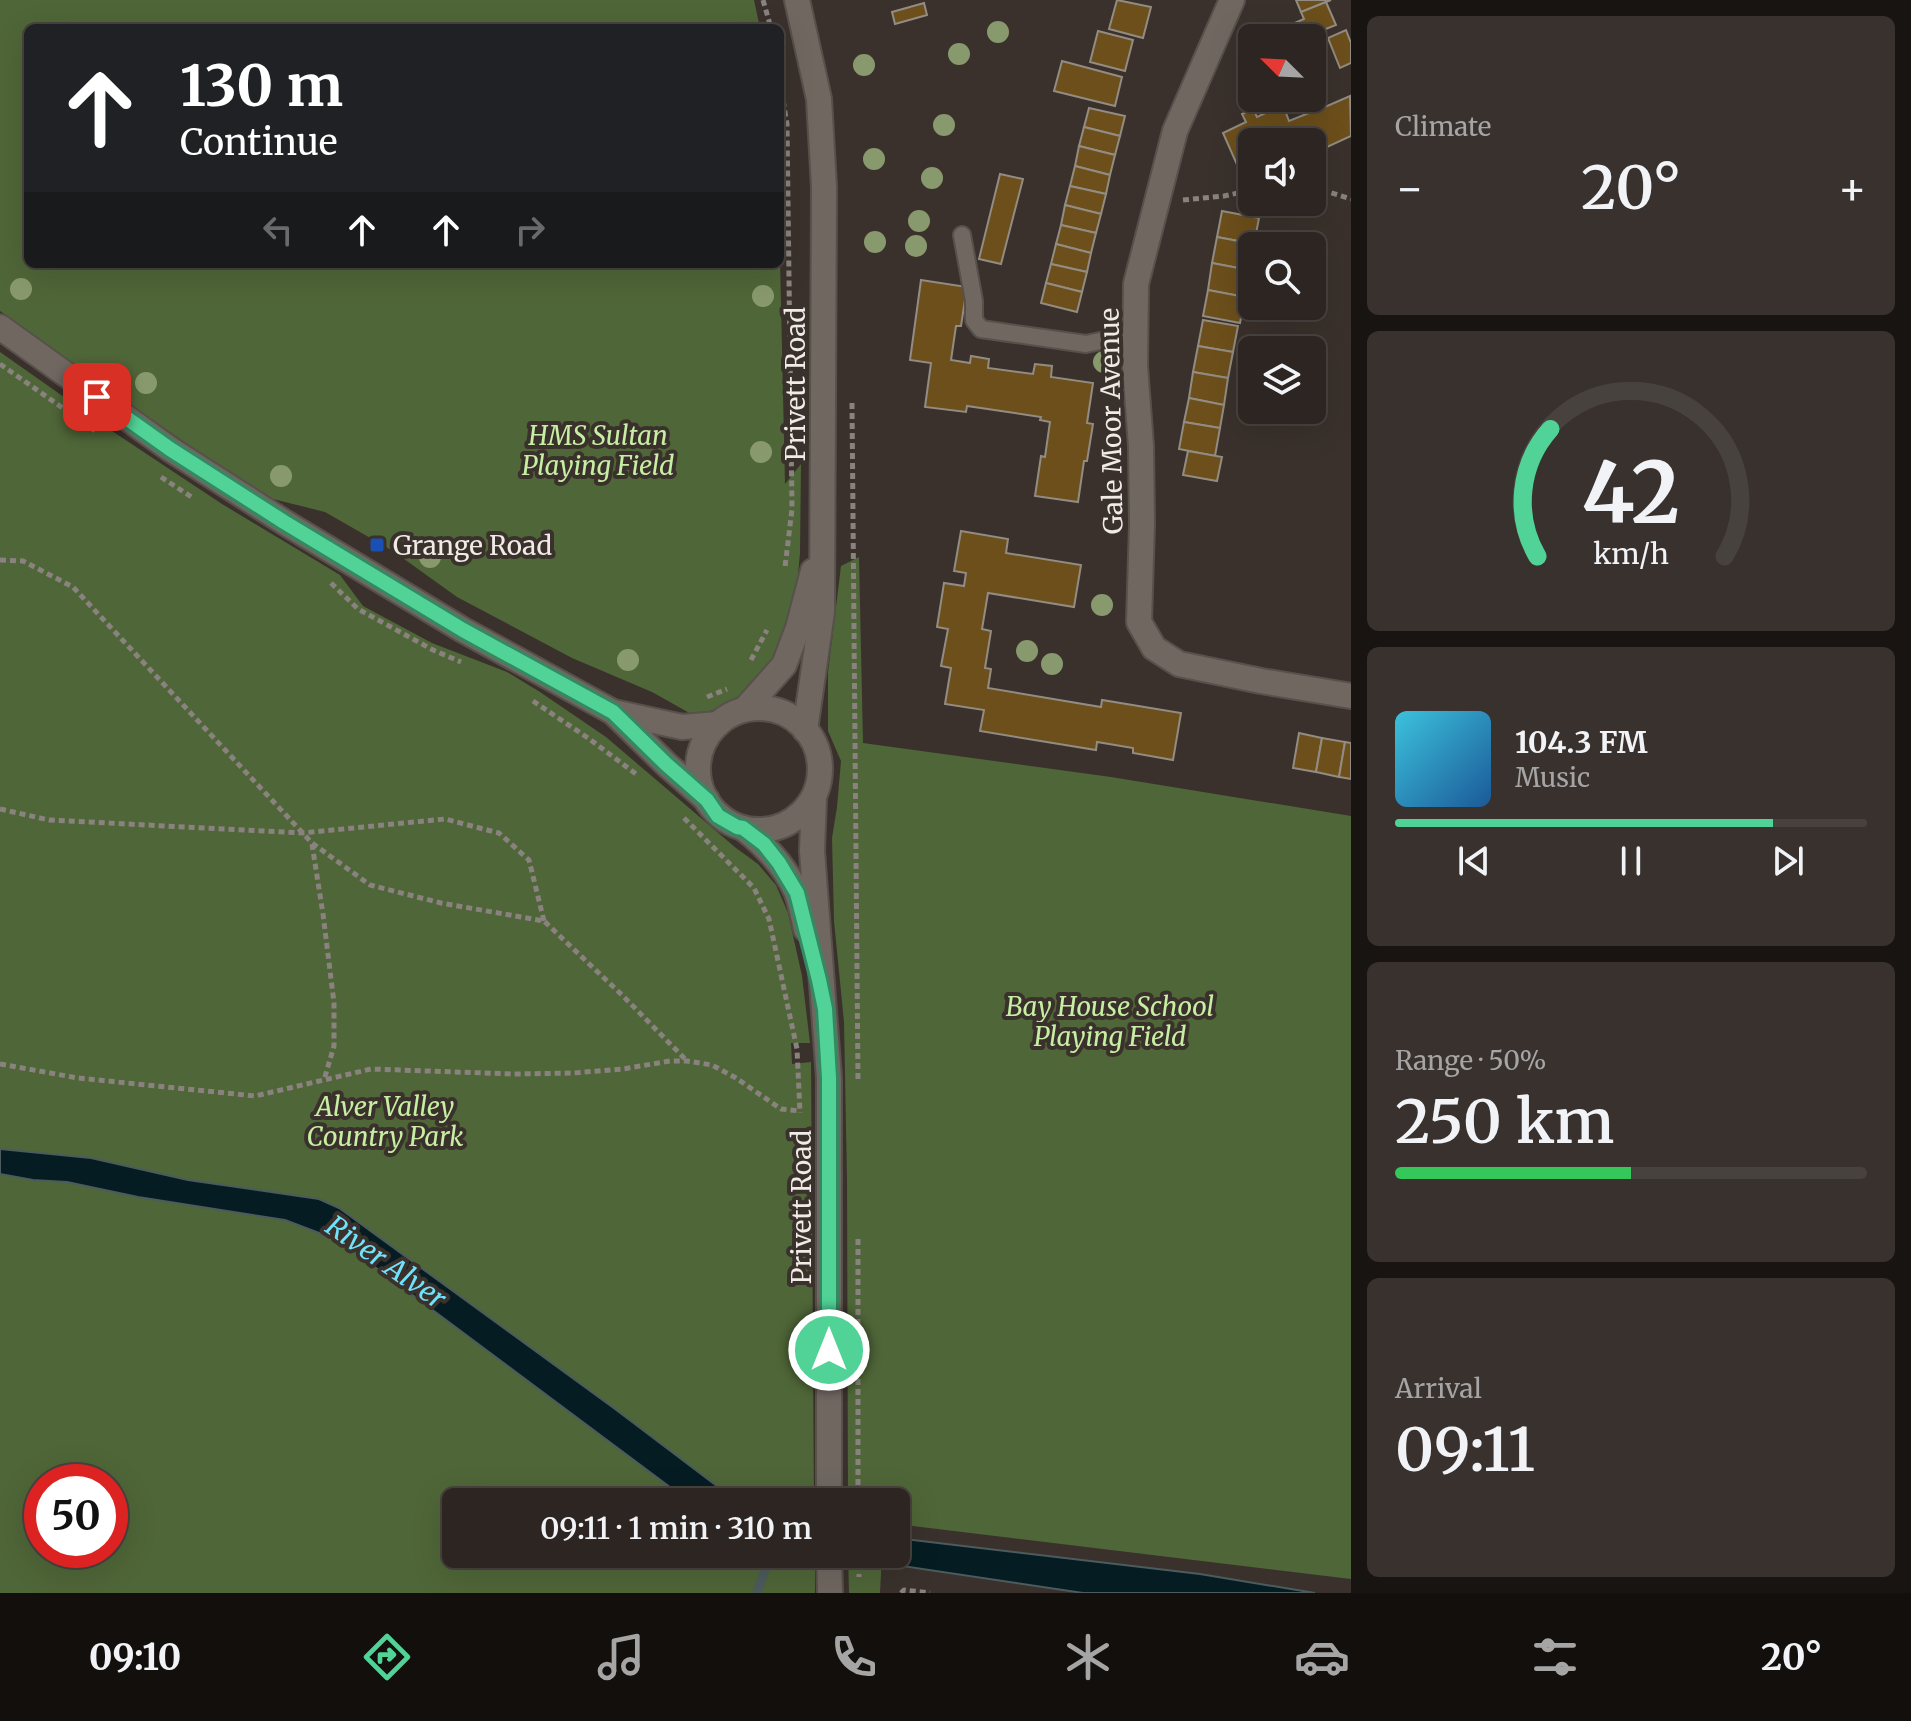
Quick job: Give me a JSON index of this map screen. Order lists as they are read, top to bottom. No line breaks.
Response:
{"streets":{"main road":["Privett Road","Gale Moor Avenue"]},"water":["River Alver"],"parks":["HMS Sultan Playing Field","Bay House School Playing Field","Alver Valley Country Park"],"places":{"transit":["Grange Road"]},"north":"top left","page":{"tile":["Climate",["Range · 50%","250 km"],["Arrival","09:11"]],"turn":["130 m","Continue"],"heat":["−","20°","+"],"song":["104.3 FM","Music"],"limit":"50","trip":"09:11 · 1 min · 310 m","tabs":["09:10","20°"],"gauge":["42","km/h"]}}
